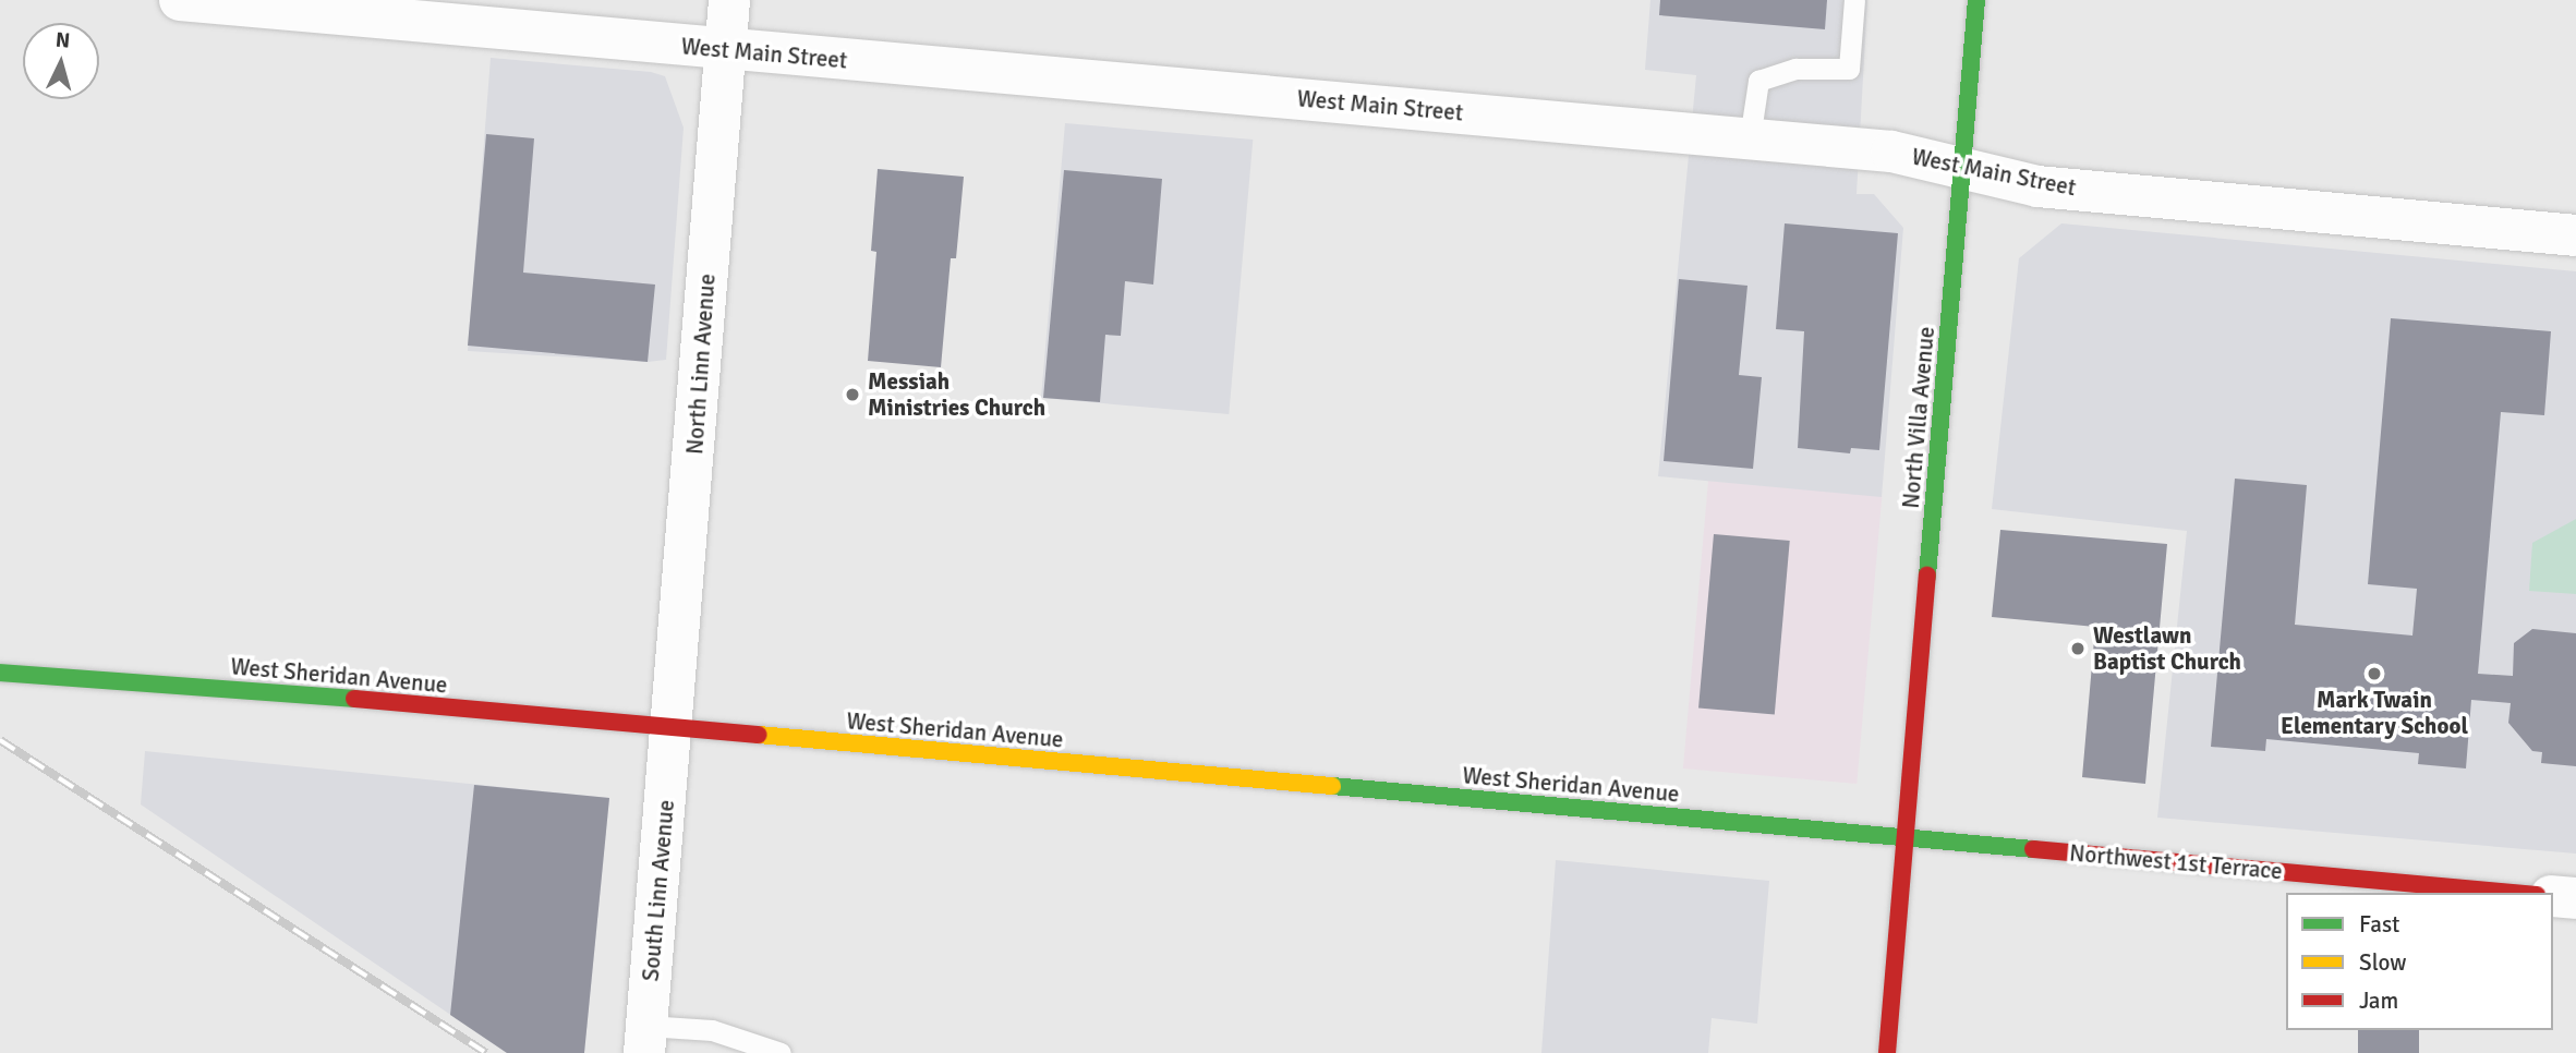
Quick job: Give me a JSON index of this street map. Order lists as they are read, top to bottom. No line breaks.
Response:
{"streets":{"street":["West Main Street","North Linn Avenue","North Villa Avenue","West Sheridan Avenue","Northwest 1st Terrace","South Linn Avenue"]},"crossings":[["West Main Street","North Linn Avenue"],["West Main Street","North Villa Avenue"],["North Linn Avenue","West Sheridan Avenue"],["North Linn Avenue","South Linn Avenue"],["North Villa Avenue","West Sheridan Avenue"],["North Villa Avenue","Northwest 1st Terrace"],["West Sheridan Avenue","Northwest 1st Terrace"],["West Sheridan Avenue","South Linn Avenue"]],"places":["Messiah Ministries Church","Westlawn Baptist Church","Mark Twain Elementary School"],"legend":["Fast","Slow","Jam"],"north":"top"}
